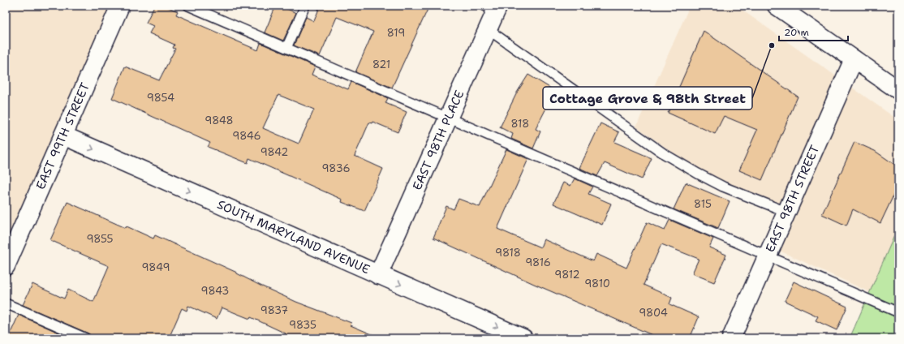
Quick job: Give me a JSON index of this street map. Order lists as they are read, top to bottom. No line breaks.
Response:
{"streets":{"street":["EAST 99TH STREET","EAST 98TH PLACE","EAST 98TH STREET","SOUTH MARYLAND AVENUE"]},"crossings":[["EAST 99TH STREET","SOUTH MARYLAND AVENUE"],["EAST 98TH PLACE","SOUTH MARYLAND AVENUE"]],"one_way":["SOUTH MARYLAND AVENUE"],"places":["Cottage Grove & 98th Street"],"house_numbers":["819","821","9854","9848","818","9846","9842","9836","815","9855","9818","9816","9849","9812","9810","9843","9837","9804","9835"],"scale_bar":"20 m"}
